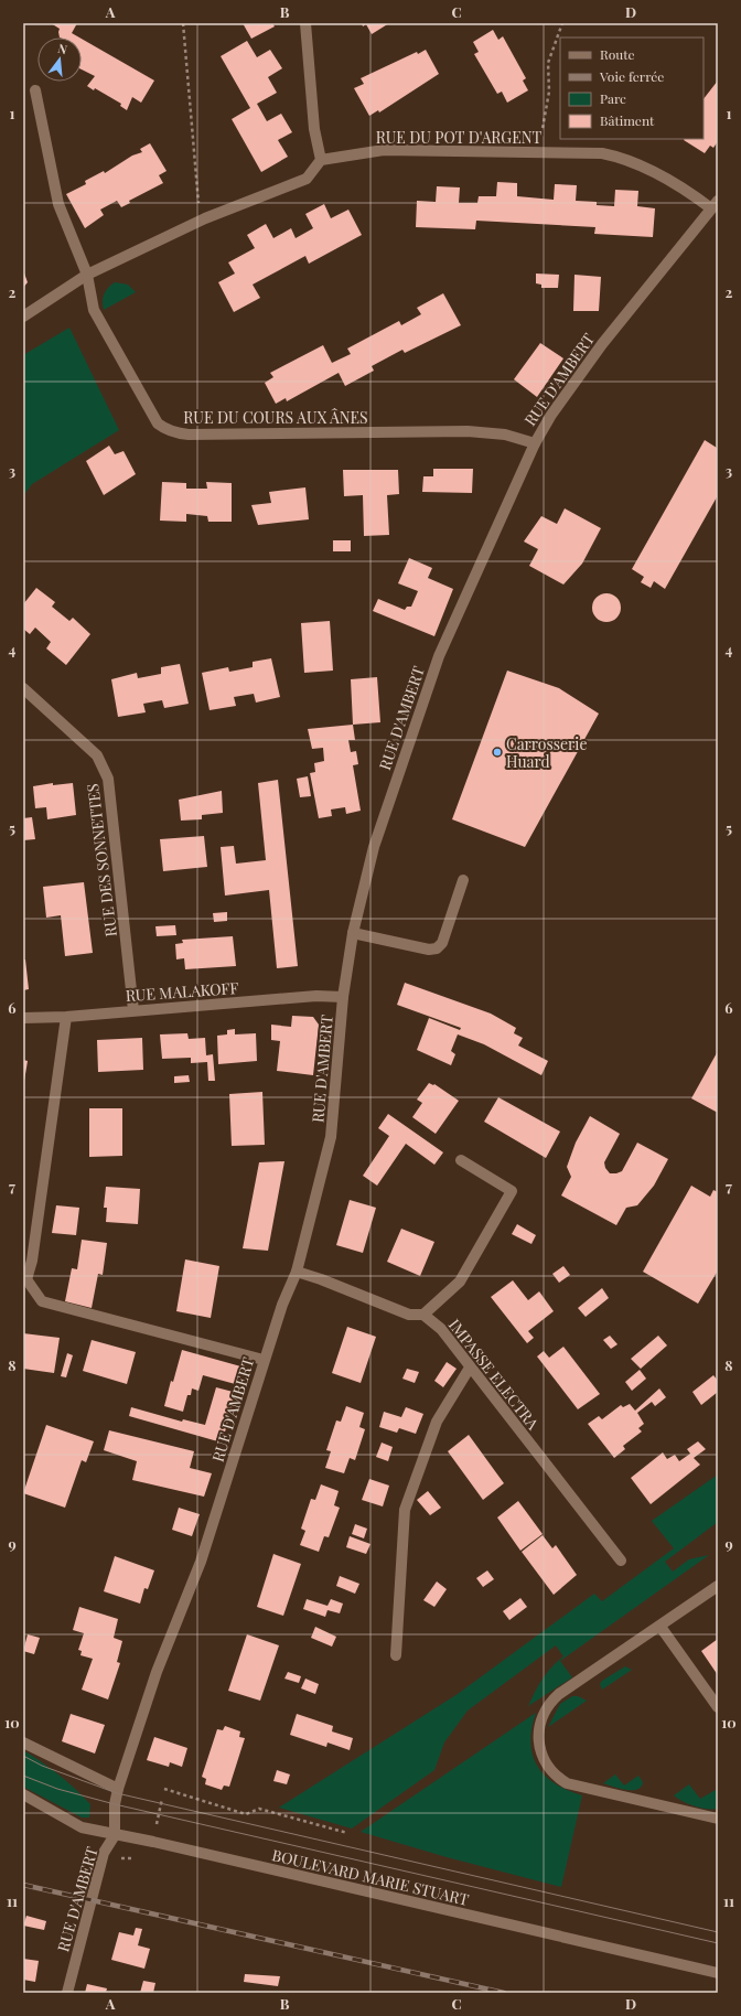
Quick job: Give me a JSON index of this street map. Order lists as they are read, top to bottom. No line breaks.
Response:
{"streets":{"street":["RUE DU POT D'ARGENT","RUE D'AMBERT","RUE DU COURS AUX ÂNES","RUE DES SONNETTES","RUE MALAKOFF","IMPASSE ELECTRA","BOULEVARD MARIE STUART"]},"crossings":[["RUE DU POT D'ARGENT","RUE D'AMBERT"],["RUE D'AMBERT","RUE DU COURS AUX ÂNES"],["RUE D'AMBERT","RUE MALAKOFF"],["RUE D'AMBERT","BOULEVARD MARIE STUART"],["RUE DES SONNETTES","RUE MALAKOFF"]],"places":["Carrosserie Huard"],"legend":["Route","Voie ferrée","Parc","Bâtiment"],"north":"top","grid":{"columns":["A","B","C","D"],"rows":["1","2","3","4","5","6","7","8","9","10","11"]}}
